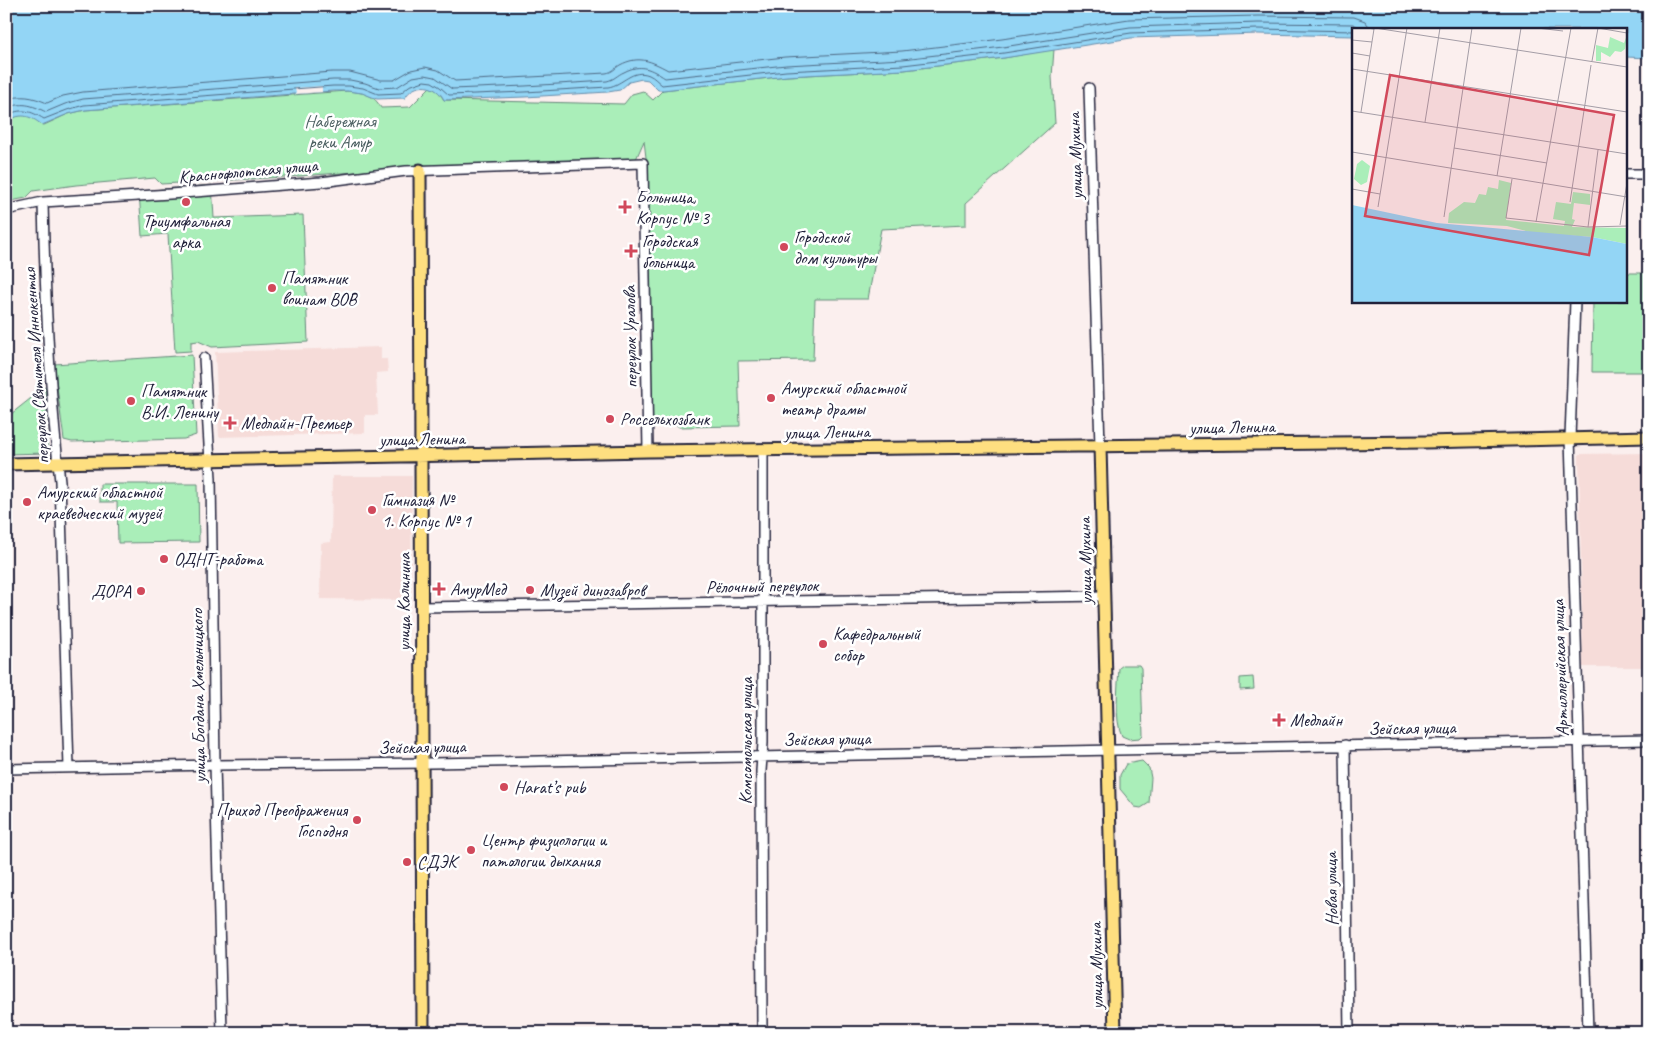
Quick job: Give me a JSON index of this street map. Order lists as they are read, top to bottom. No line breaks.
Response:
{"streets":{"main road":["улица Мухина","улица Ленина","улица Калинина"],"street":["Краснофлотская улица","переулок Уралова","переулок Святителя Иннокентия","Рёлочный переулок","Артиллерийская улица","улица Богдана Хмельницкого","Зейская улица","Комсомольская улица","Новая улица"]},"crossings":[["улица Мухина","улица Ленина"],["улица Мухина","Рёлочный переулок"],["улица Мухина","Зейская улица"],["Краснофлотская улица","переулок Уралова"],["Краснофлотская улица","переулок Святителя Иннокентия"],["Краснофлотская улица","улица Калинина"],["переулок Уралова","улица Ленина"],["переулок Святителя Иннокентия","улица Ленина"],["переулок Святителя Иннокентия","Зейская улица"],["улица Ленина","улица Калинина"],["улица Ленина","Артиллерийская улица"],["улица Ленина","улица Богдана Хмельницкого"],["улица Ленина","Комсомольская улица"],["Рёлочный переулок","улица Калинина"],["Рёлочный переулок","Комсомольская улица"],["улица Калинина","Зейская улица"],["Артиллерийская улица","Зейская улица"],["улица Богдана Хмельницкого","Зейская улица"],["Зейская улица","Комсомольская улица"],["Зейская улица","Новая улица"]],"parks":["Набережная реки Амур"],"places":{"other":["Триумфальная арка","Городской дом культуры","Памятник воинам ВОВ","Амурский областной театр драмы","Памятник В.И. Ленину","Россельхозбанк","Амурский областной краеведческий музей","Гимназия № 1. Корпус № 1","ОДНТ-работа","Музей динозавров","ДОРА","Кафедральный собор","Harat’s pub","Приход Преображения Господня","Центр физиологии и патологии дыхания","СДЭК"],"health":["Больница, Корпус № 3","Городская больница","Медлайн-Премьер","АмурМед","Медлайн"]}}
